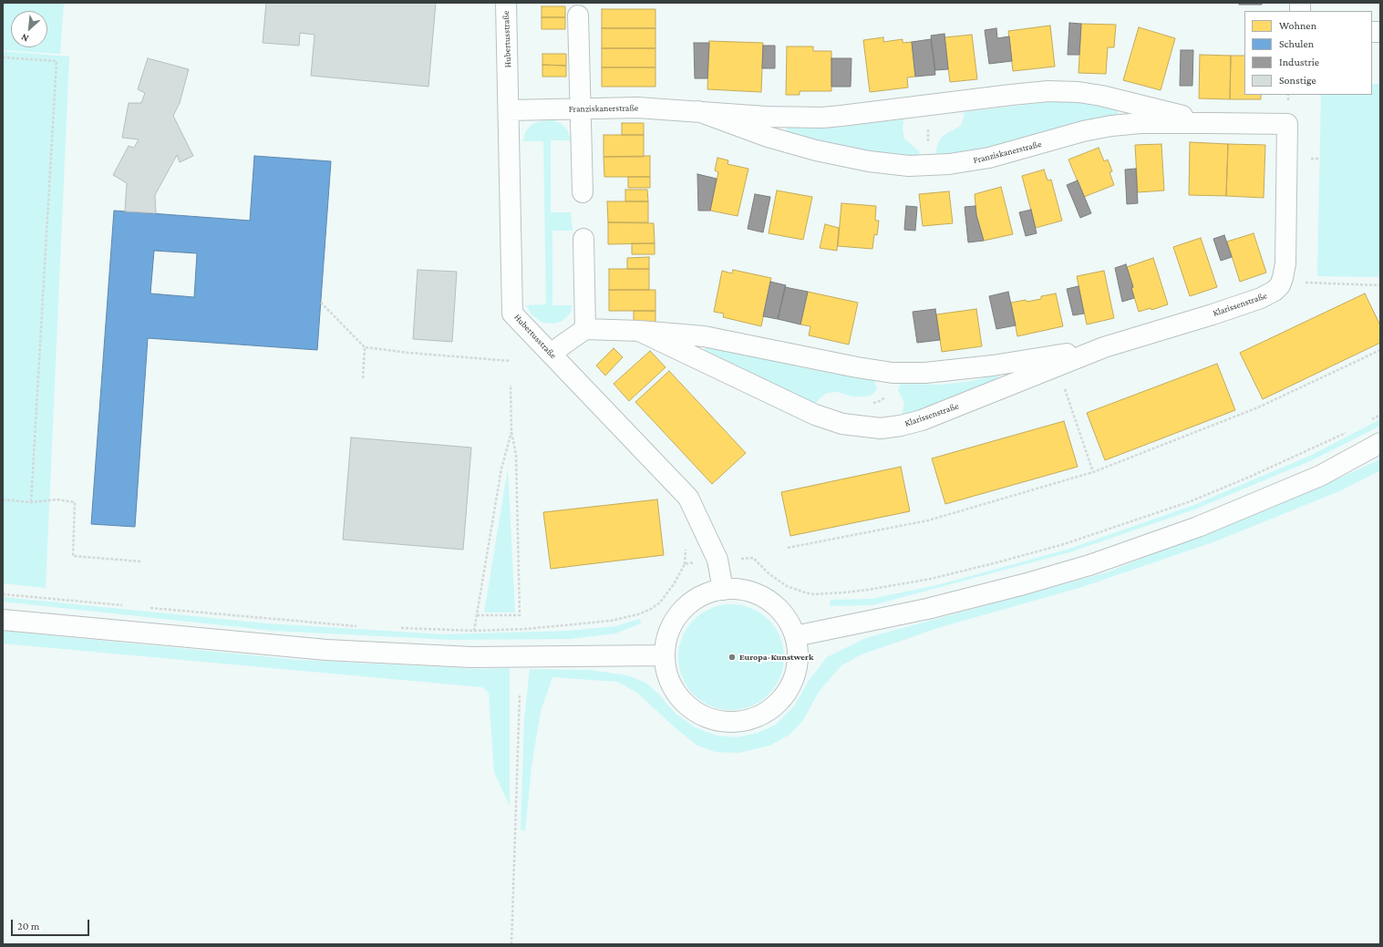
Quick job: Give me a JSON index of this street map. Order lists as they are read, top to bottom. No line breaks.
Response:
{"streets":{"street":["Hubertusstraße","Franziskanerstraße","Klarissenstraße"]},"crossings":[["Hubertusstraße","Franziskanerstraße"],["Franziskanerstraße","Klarissenstraße"]],"places":["Europa-Kunstwerk"],"legend":["Wohnen","Schulen","Industrie","Sonstige"],"scale_bar":"20 m","north":"bottom left"}
